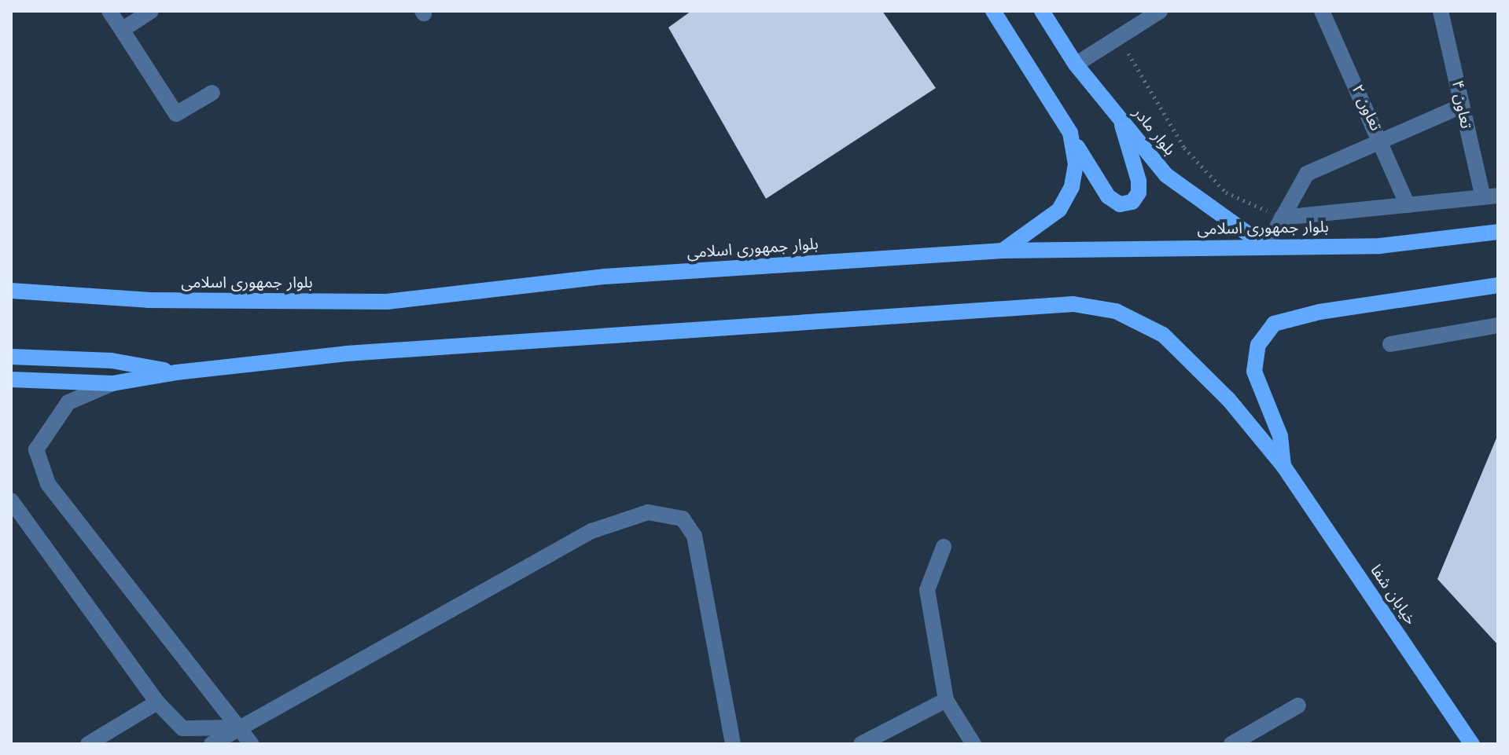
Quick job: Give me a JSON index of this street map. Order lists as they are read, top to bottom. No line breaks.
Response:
{"streets":{"main road":["بلوار مادر","بلوار جمهوری اسلامی","خیابان شفا"],"street":["تعاون ۴","تعاون ۲"]},"crossings":[["بلوار مادر","بلوار جمهوری اسلامی"]]}
